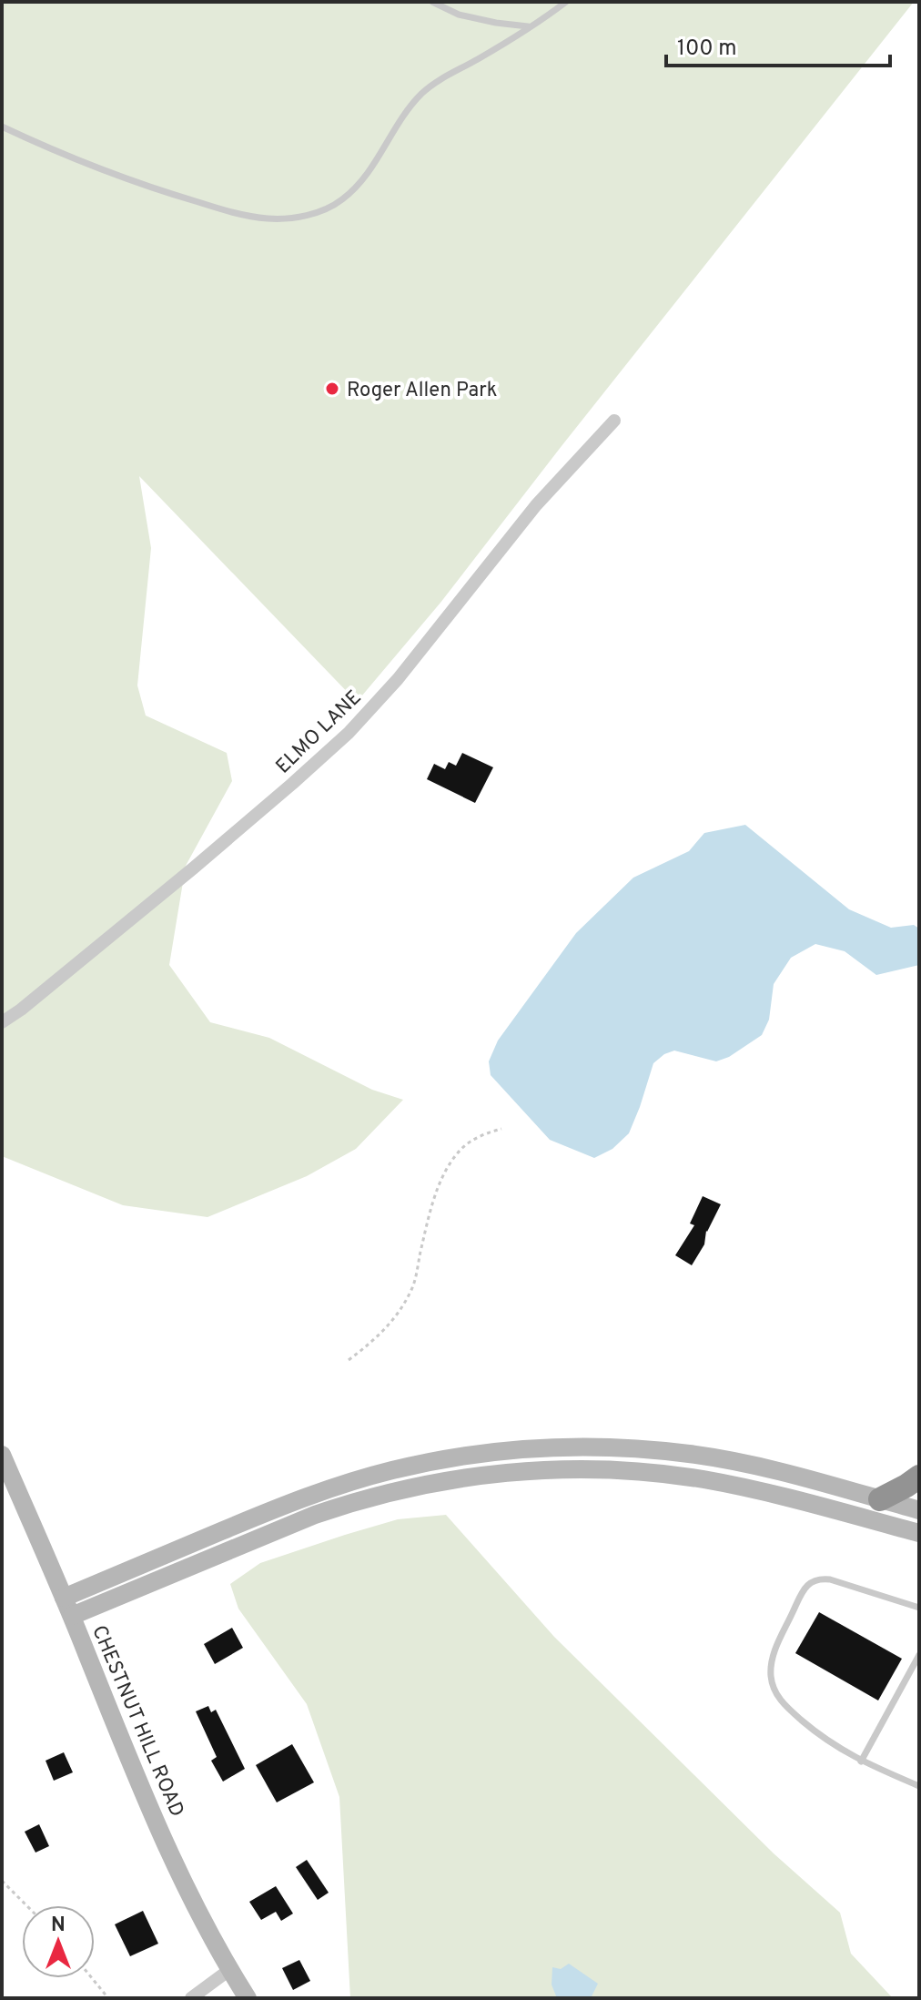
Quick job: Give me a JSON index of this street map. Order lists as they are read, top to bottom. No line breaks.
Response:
{"streets":{"street":["ELMO LANE","CHESTNUT HILL ROAD"]},"places":["Roger Allen Park"],"scale_bar":"100 m","north":"top"}
